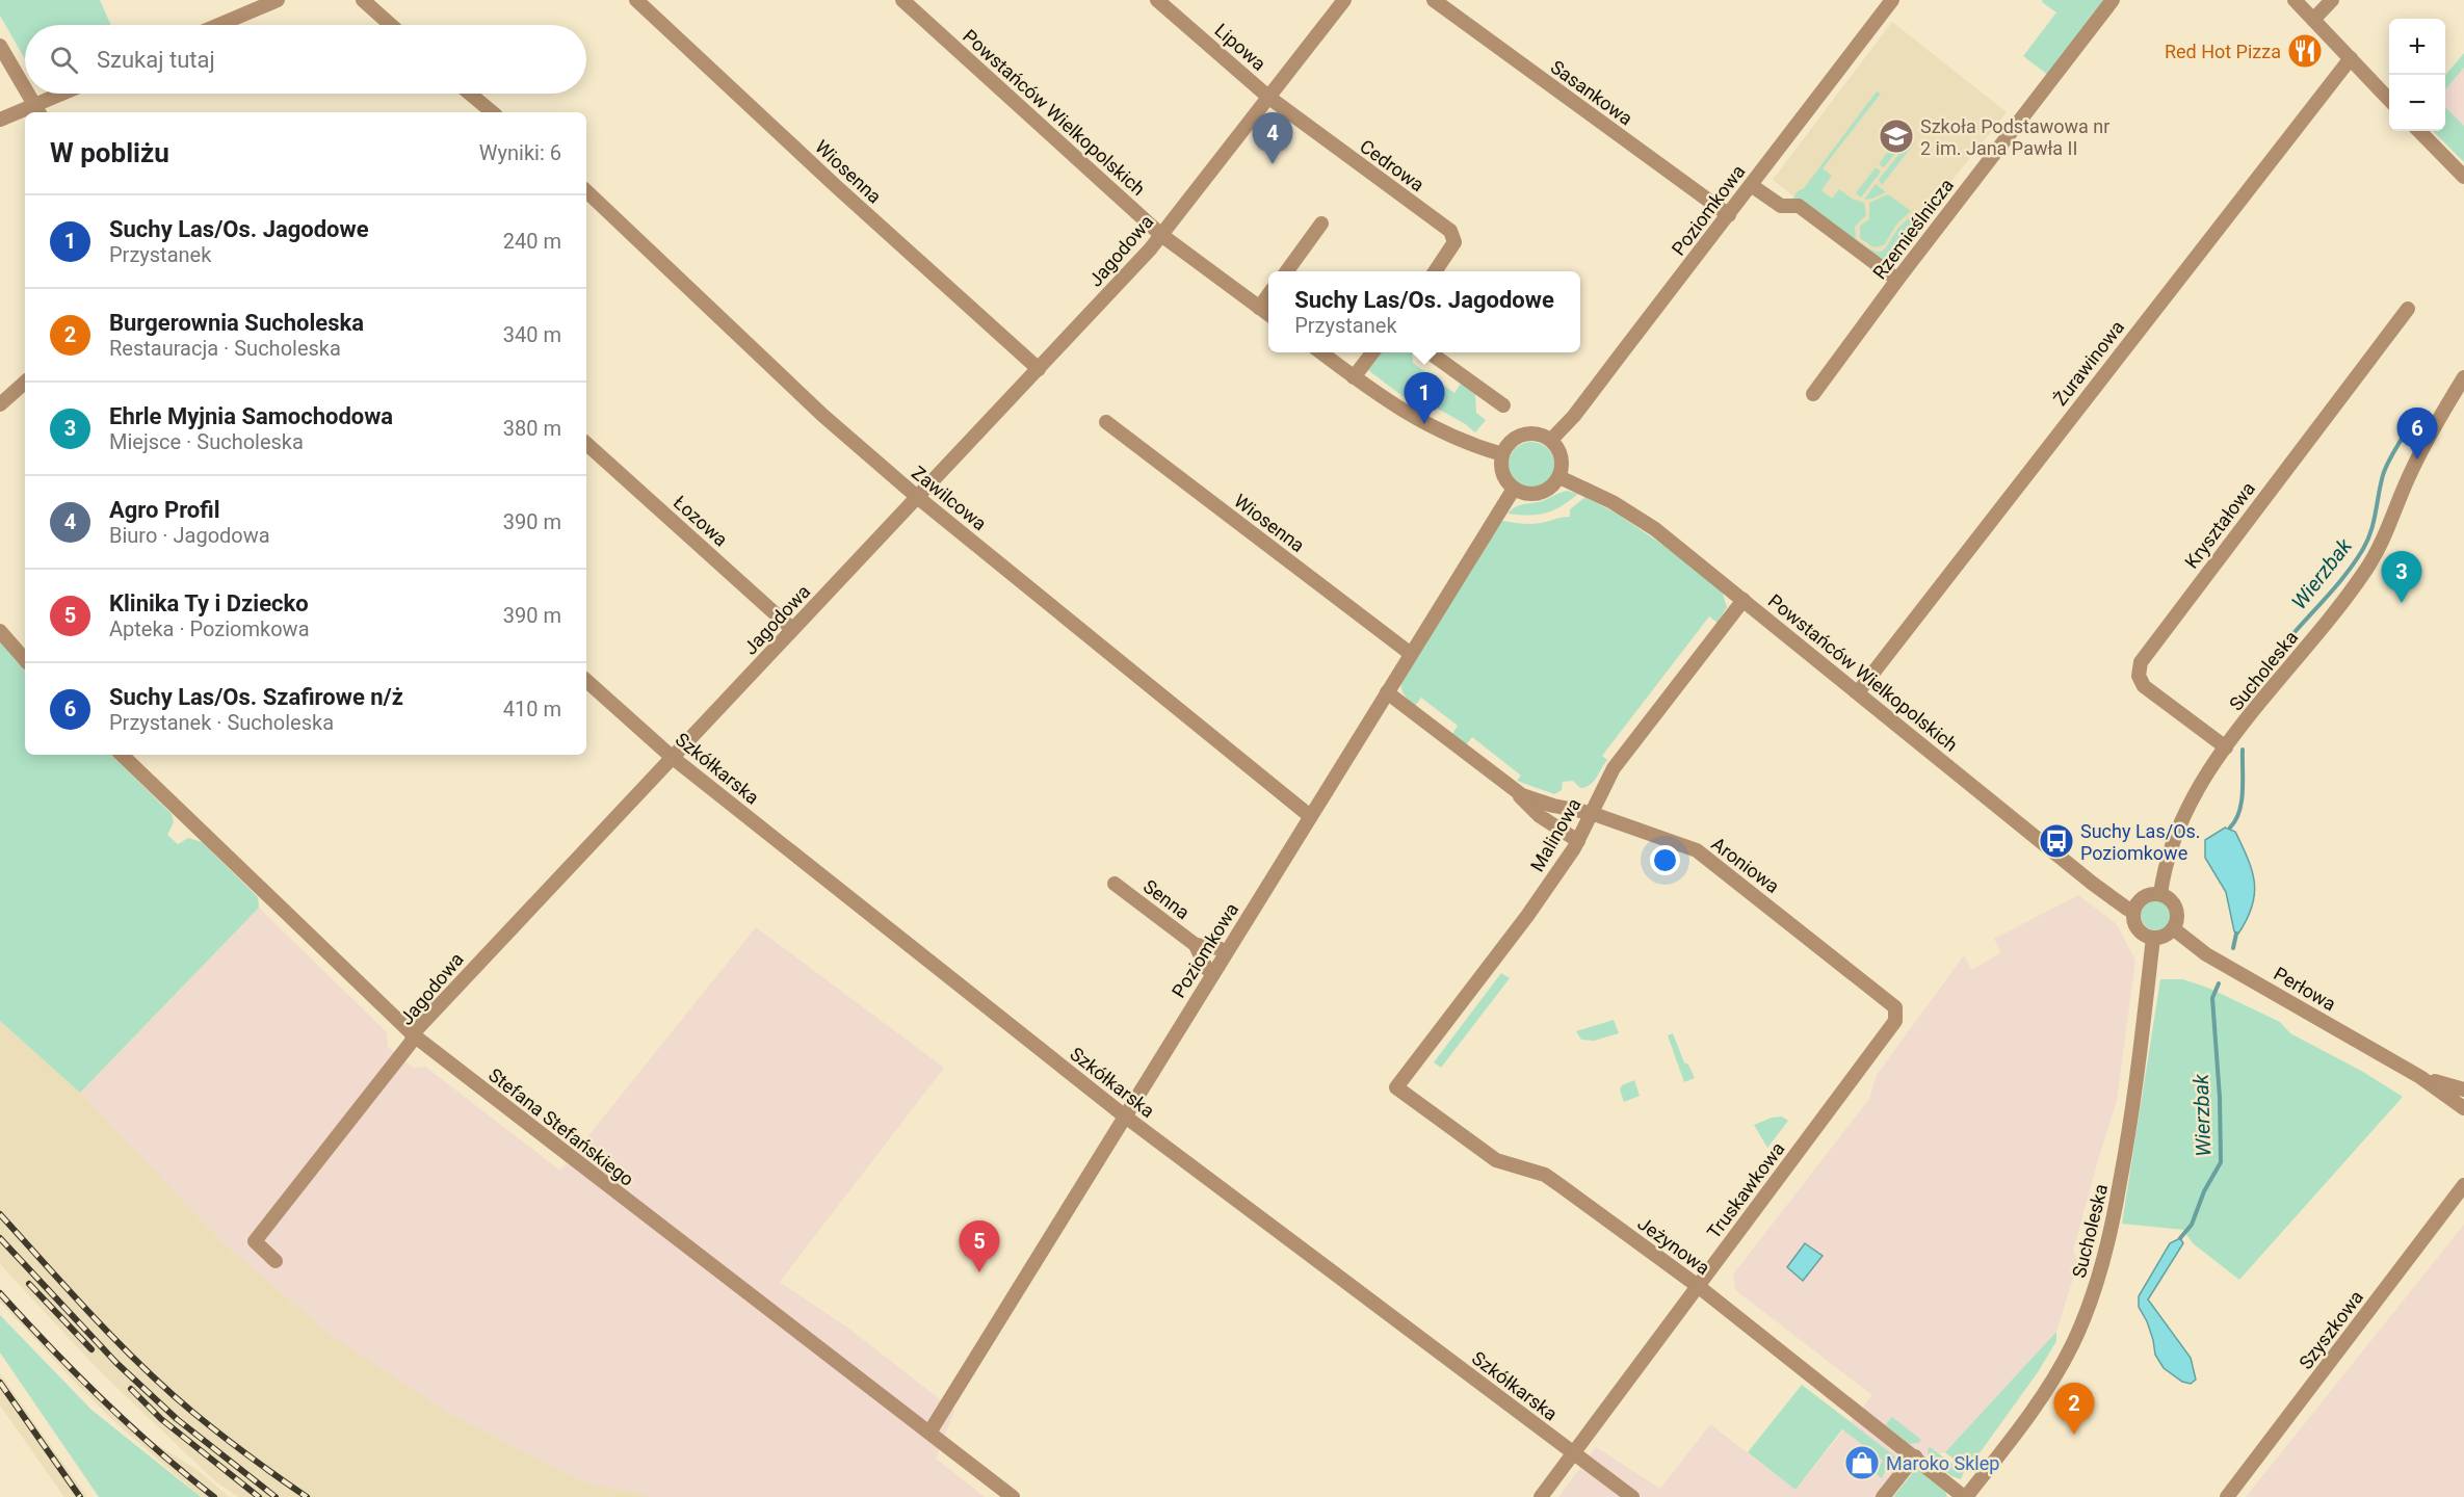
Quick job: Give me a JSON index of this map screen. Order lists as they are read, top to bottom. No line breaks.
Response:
{"streets":{"street":["Lipowa","Sasankowa","Powstańców Wielkopolskich","Cedrowa","Wiosenna","Poziomkowa","Rzemieślnicza","Jagodowa","Żurawinowa","Zawilcowa","Łozowa","Kryształowa","Sucholeska","Szkółkarska","Malinowa","Aroniowa","Senna","Perłowa","Stefana Stefańskiego","Truskawkowa","Jeżynowa","Szyszkowa"]},"crossings":[["Lipowa","Cedrowa"],["Lipowa","Jagodowa"],["Sasankowa","Poziomkowa"],["Powstańców Wielkopolskich","Poziomkowa"],["Powstańców Wielkopolskich","Jagodowa"],["Powstańców Wielkopolskich","Żurawinowa"],["Powstańców Wielkopolskich","Sucholeska"],["Powstańców Wielkopolskich","Malinowa"],["Powstańców Wielkopolskich","Perłowa"],["Cedrowa","Jagodowa"],["Wiosenna","Poziomkowa"],["Wiosenna","Jagodowa"],["Poziomkowa","Zawilcowa"],["Poziomkowa","Szkółkarska"],["Poziomkowa","Aroniowa"],["Poziomkowa","Senna"],["Poziomkowa","Stefana Stefańskiego"],["Jagodowa","Zawilcowa"],["Jagodowa","Łozowa"],["Jagodowa","Szkółkarska"],["Jagodowa","Stefana Stefańskiego"],["Kryształowa","Sucholeska"],["Sucholeska","Perłowa"],["Sucholeska","Jeżynowa"],["Szkółkarska","Truskawkowa"],["Malinowa","Aroniowa"],["Malinowa","Jeżynowa"],["Aroniowa","Truskawkowa"],["Truskawkowa","Jeżynowa"]],"water":["Wierzbak"],"places":{"restaurant":["Red Hot Pizza"],"school or university":["Szkoła Podstawowa nr 2 im. Jana Pawła II"],"bus stop":["Suchy Las/Os. Poziomkowe"],"shop":["Maroko Sklep"]},"page":{"map_buttons":["+","−"],"search":"Szukaj tutaj","pins":["4","1","6","3","5","2"],"heading":["W pobliżu","Wyniki: 6"],"list":[{"mark":"1","name":"Suchy Las/Os. Jagodowe","note":"Przystanek","value":"240 m"},{"mark":"2","name":"Burgerownia Sucholeska","note":"Restauracja · Sucholeska","value":"340 m"},{"mark":"3","name":"Ehrle Myjnia Samochodowa","note":"Miejsce · Sucholeska","value":"380 m"},{"mark":"4","name":"Agro Profil","note":"Biuro · Jagodowa","value":"390 m"},{"mark":"5","name":"Klinika Ty i Dziecko","note":"Apteka · Poziomkowa","value":"390 m"},{"mark":"6","name":"Suchy Las/Os. Szafirowe n/ż","note":"Przystanek · Sucholeska","value":"410 m"}],"popup":["Suchy Las/Os. Jagodowe","Przystanek"]}}
